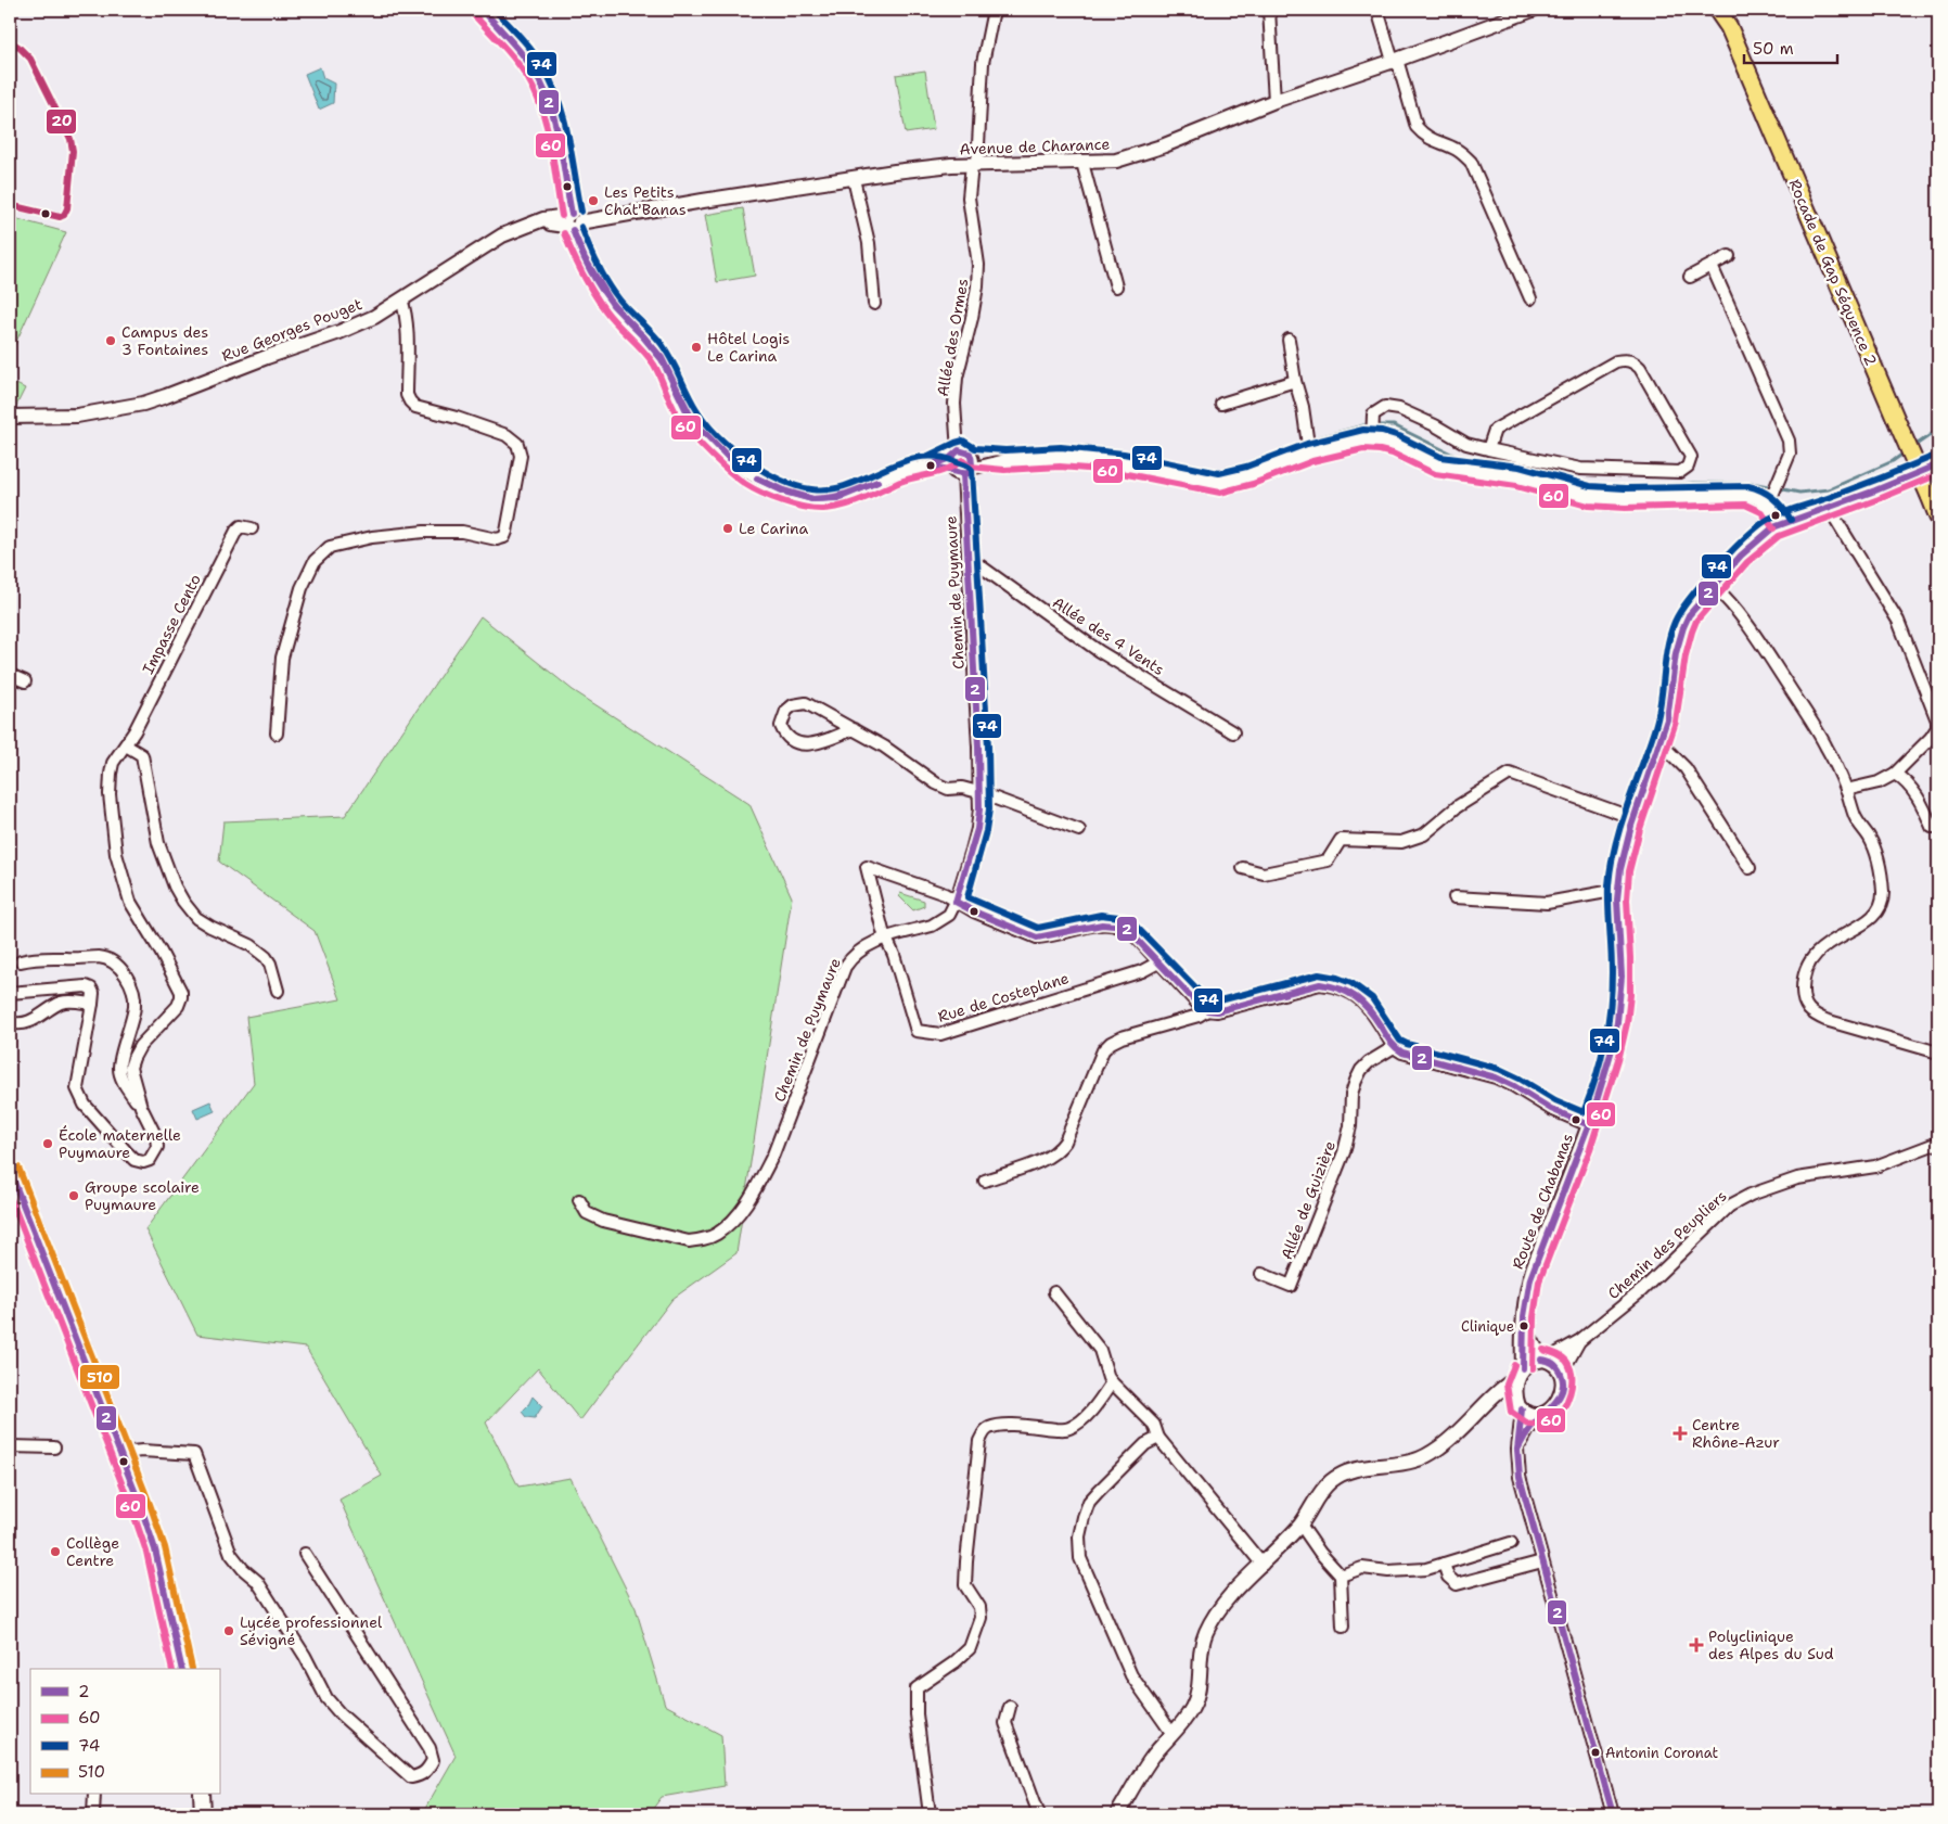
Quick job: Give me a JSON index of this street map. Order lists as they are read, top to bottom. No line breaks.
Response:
{"streets":{"main road":["Rocade de Gap Séquence 2"],"street":["Avenue de Charance","Rue Georges Pouget","Allée des Ormes","Chemin de Puymaure","Impasse Cento","Allée des 4 Vents","Rue de Costeplane","Allée de Guizière","Route de Chabanas","Chemin des Peupliers"]},"crossings":[["Avenue de Charance","Rue Georges Pouget"],["Avenue de Charance","Allée des Ormes"],["Chemin de Puymaure","Allée des 4 Vents"],["Chemin de Puymaure","Rue de Costeplane"],["Route de Chabanas","Chemin des Peupliers"]],"places":{"other":["Les Petits Chat'Banas","Campus des 3 Fontaines","Hôtel Logis Le Carina","Le Carina","École maternelle Puymaure","Groupe scolaire Puymaure","Clinique","Collège Centre","Lycée professionnel Sévigné","Antonin Coronat"],"health":["Centre Rhône-Azur","Polyclinique des Alpes du Sud"]},"lines":["transit line 2","transit line 74","transit line 60","transit line 20","transit line 510"],"legend":["2","60","74","510"],"scale_bar":"50 m"}
